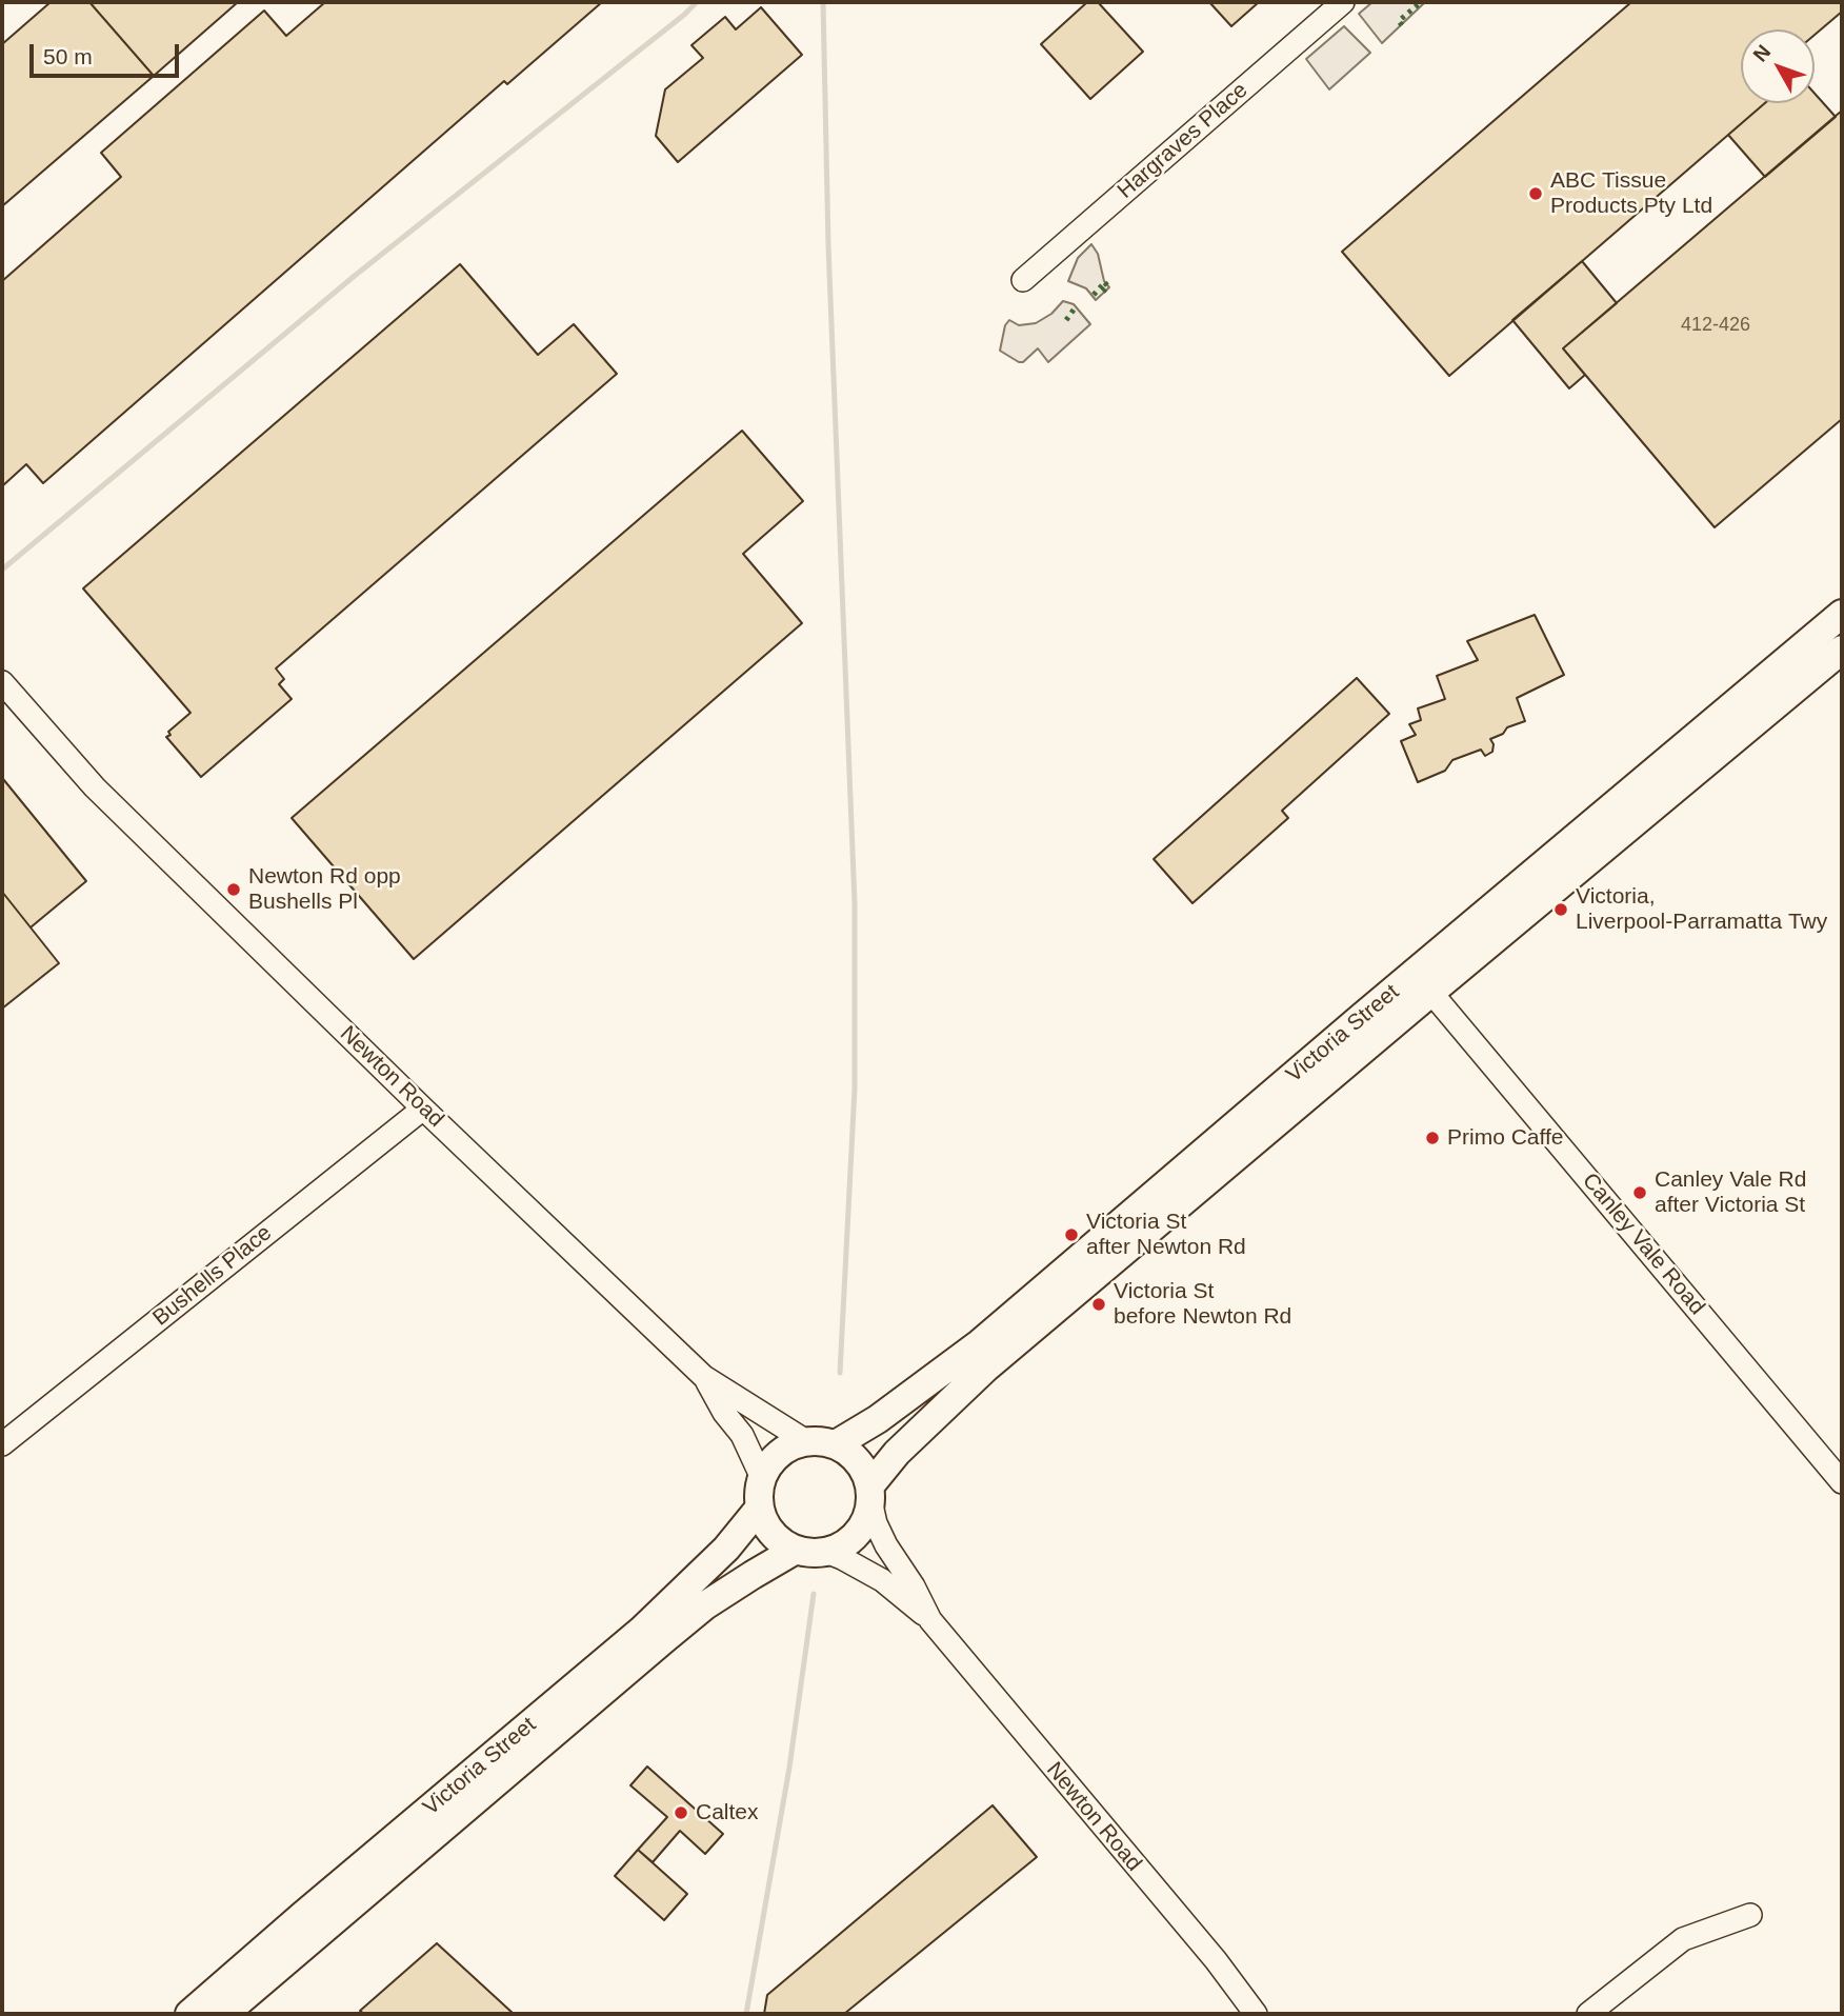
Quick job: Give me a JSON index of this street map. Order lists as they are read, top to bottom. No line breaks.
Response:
{"streets":{"main road":["Victoria Street"],"street":["Hargraves Place","Newton Road","Canley Vale Road","Bushells Place"]},"crossings":[["Victoria Street","Newton Road"],["Victoria Street","Canley Vale Road"],["Newton Road","Bushells Place"]],"places":["ABC Tissue Products Pty Ltd","Newton Rd opp Bushells Pl","Victoria, Liverpool-Parramatta Twy","Primo Caffe","Canley Vale Rd after Victoria St","Victoria St after Newton Rd","Victoria St before Newton Rd","Caltex"],"house_numbers":["412-426"],"scale_bar":"50 m","north":"top left"}
